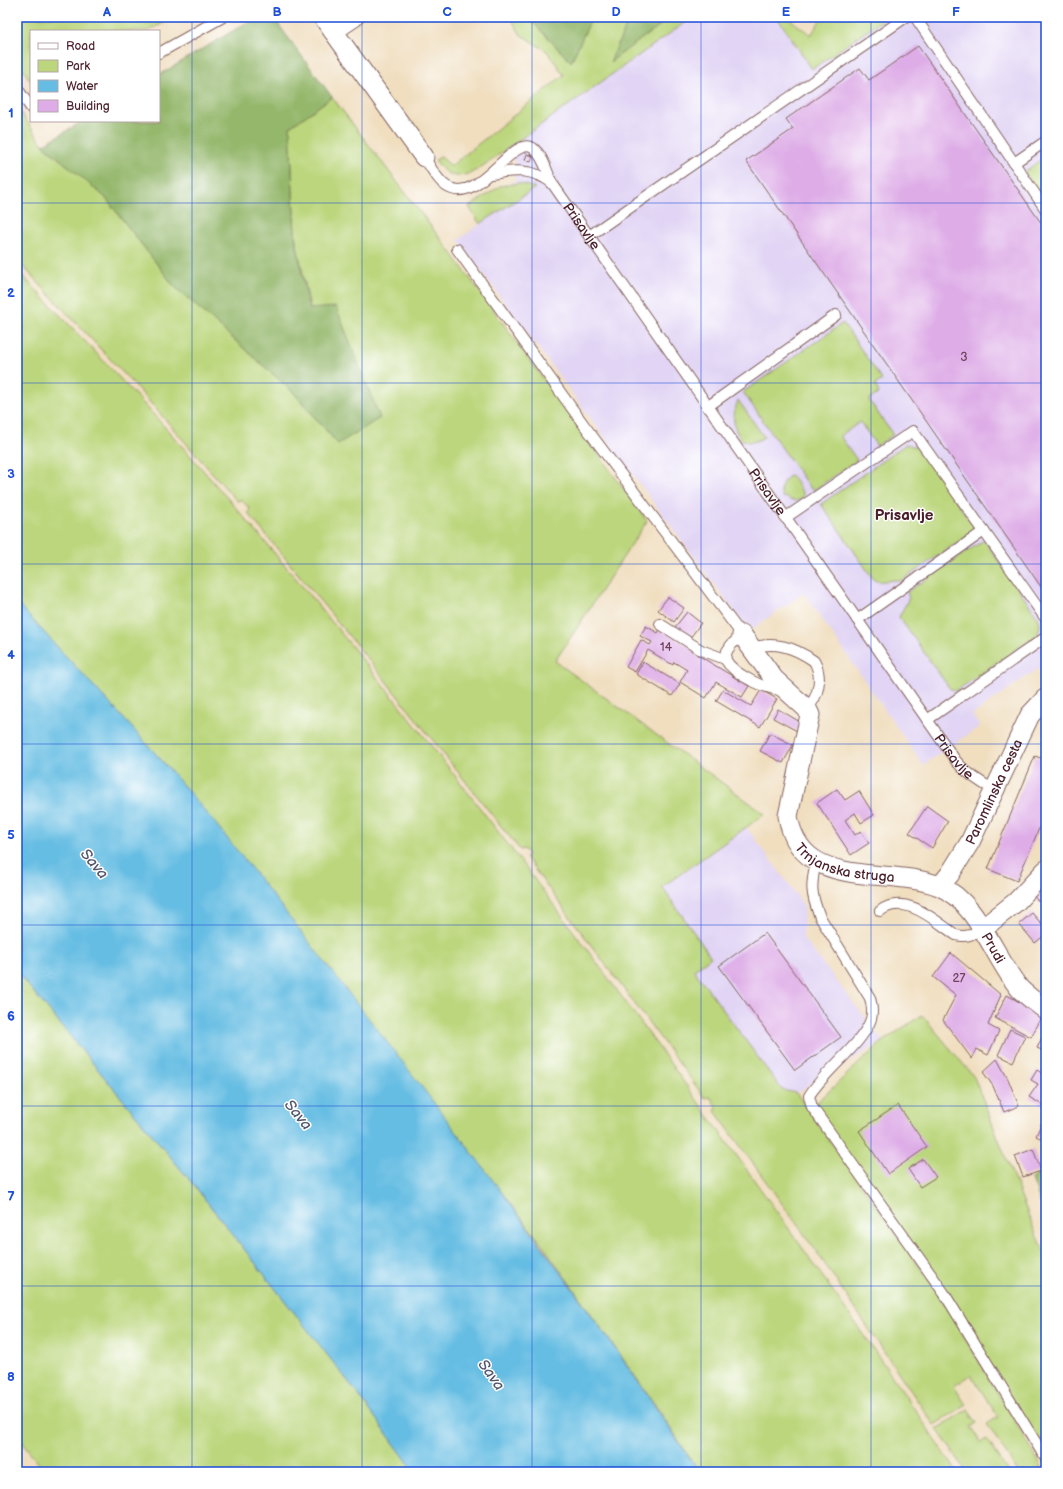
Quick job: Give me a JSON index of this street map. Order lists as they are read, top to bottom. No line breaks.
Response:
{"streets":{"street":["Prisavlje","Paromlinska cesta","Trnjanska struga","Prudi"]},"crossings":[["Prisavlje","Paromlinska cesta"],["Paromlinska cesta","Trnjanska struga"],["Paromlinska cesta","Prudi"],["Trnjanska struga","Prudi"]],"districts":["Prisavlje"],"water":["Sava"],"house_numbers":["3","14","27"],"legend":["Road","Park","Water","Building"],"grid":{"columns":["A","B","C","D","E","F"],"rows":["1","2","3","4","5","6","7","8"]}}
